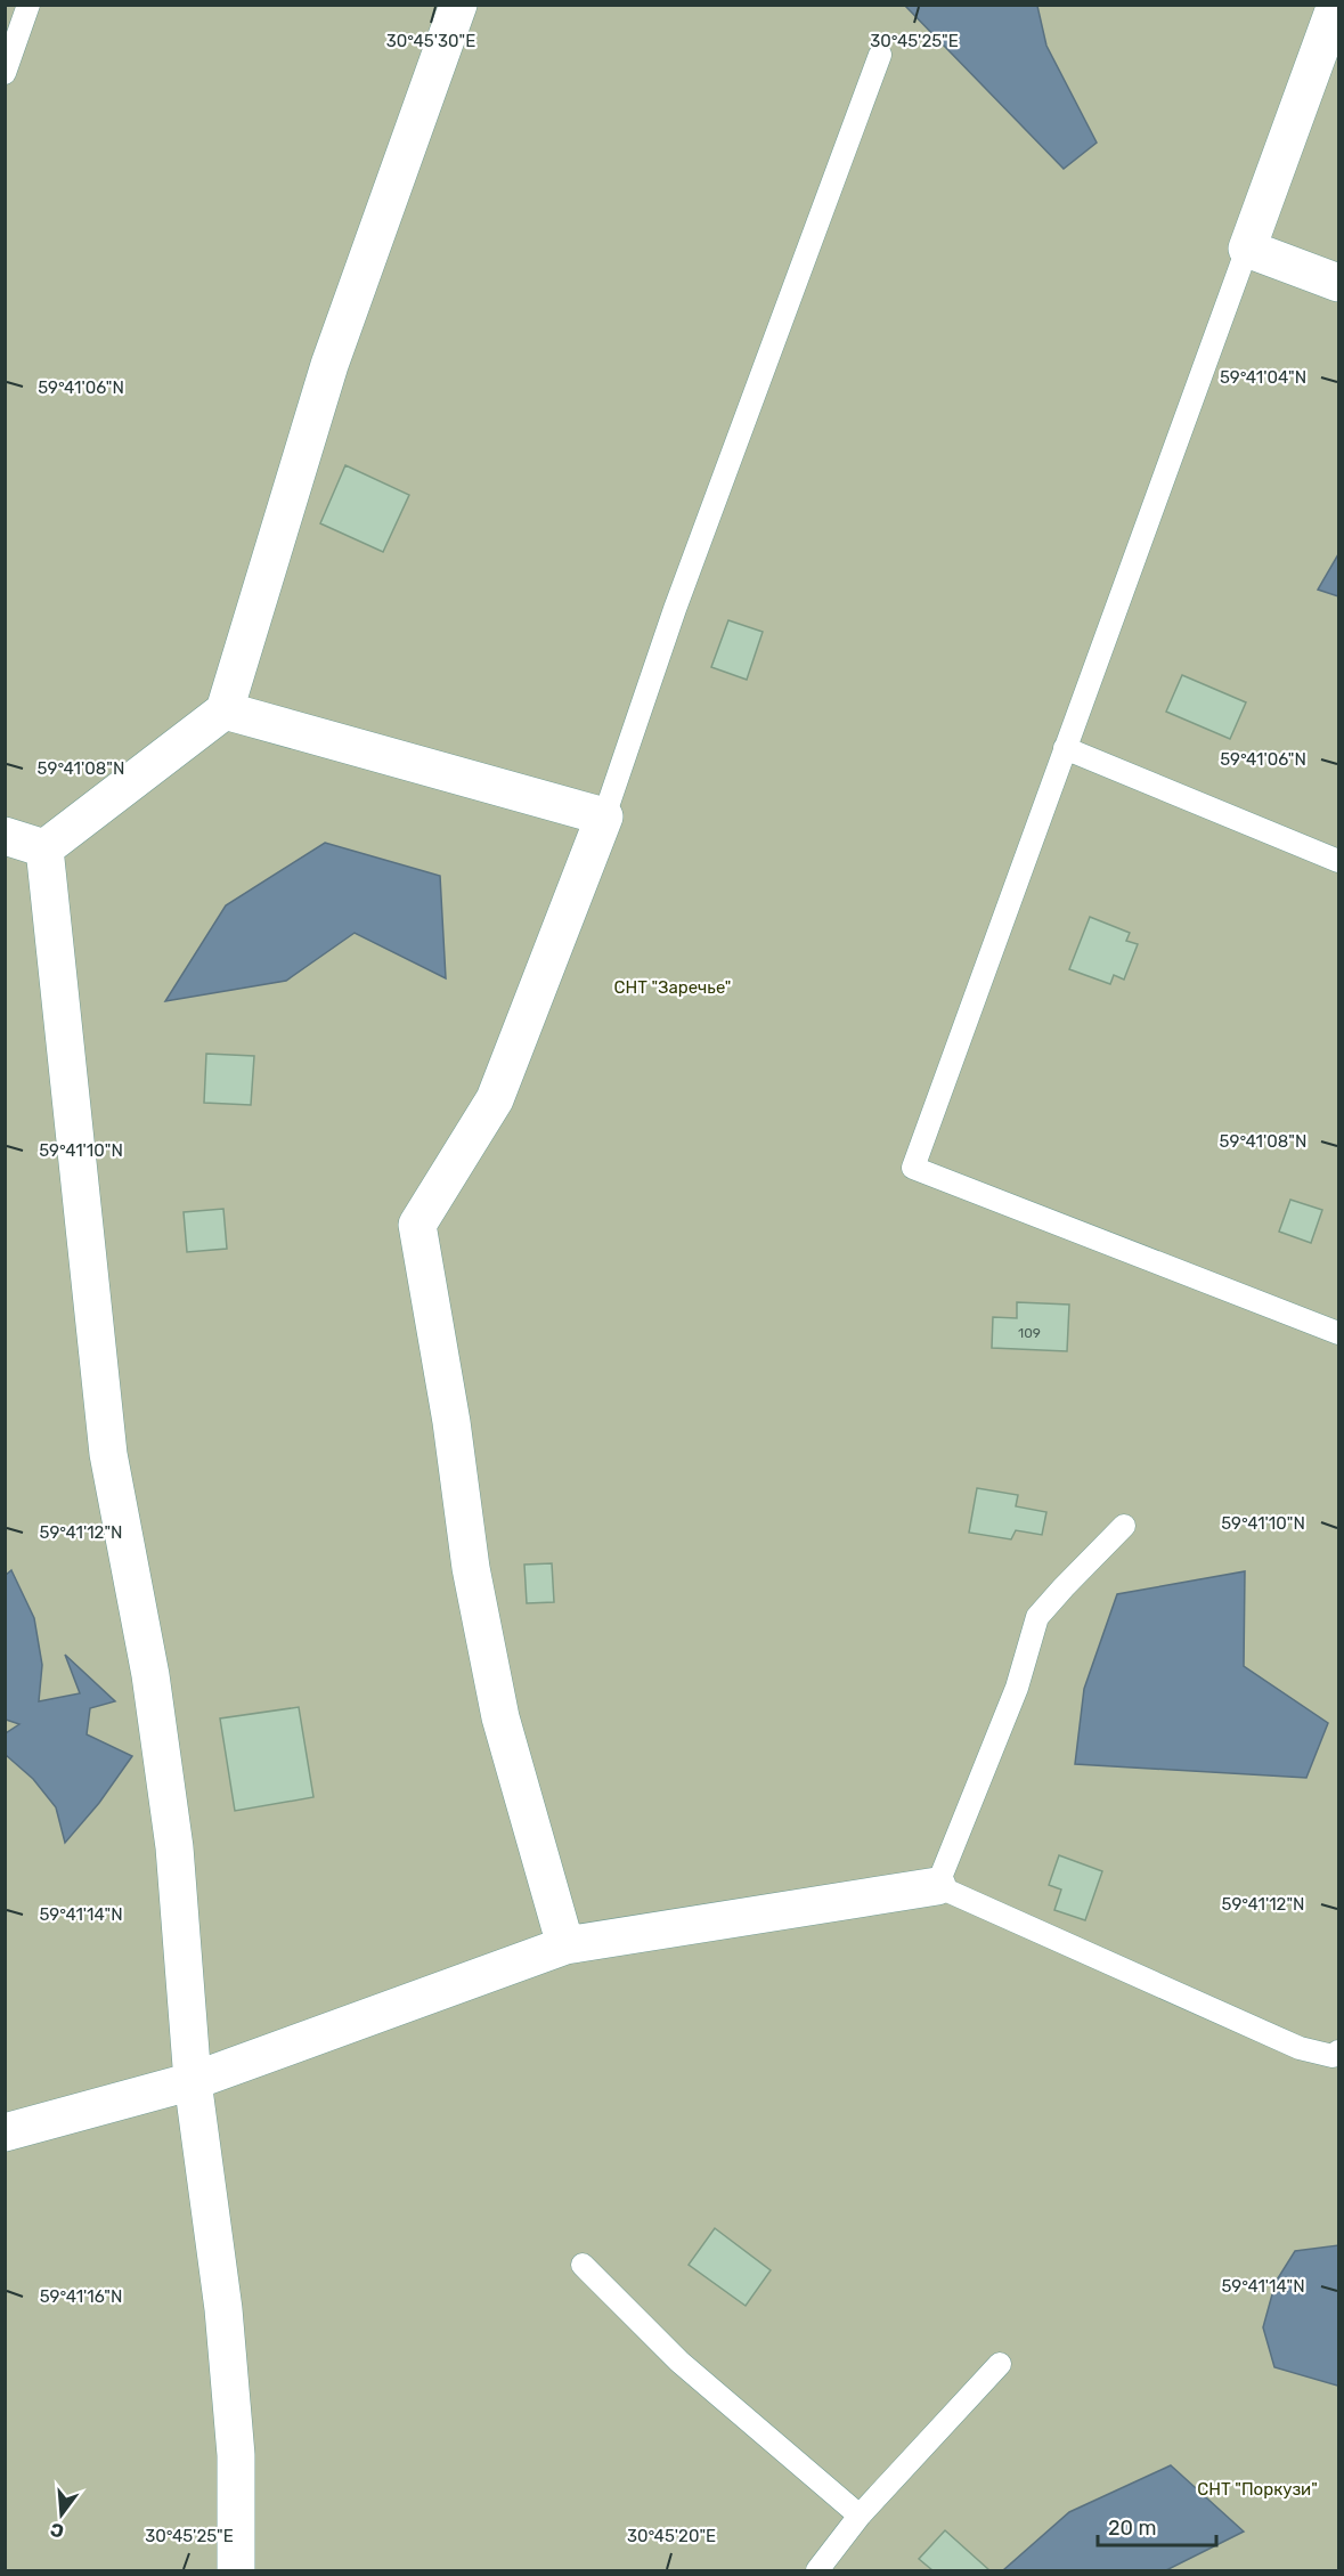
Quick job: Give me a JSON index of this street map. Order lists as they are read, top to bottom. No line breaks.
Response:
{"parks":["СНТ \"Заречье\"","СНТ \"Поркузи\""],"house_numbers":["109"],"scale_bar":"20 m","north":"bottom","coordinates":["30°45'30\"E","30°45'25\"E","59°41'04\"N","59°41'06\"N","59°41'08\"N","59°41'10\"N","59°41'12\"N","59°41'14\"N","59°41'16\"N","30°45'20\"E"]}
